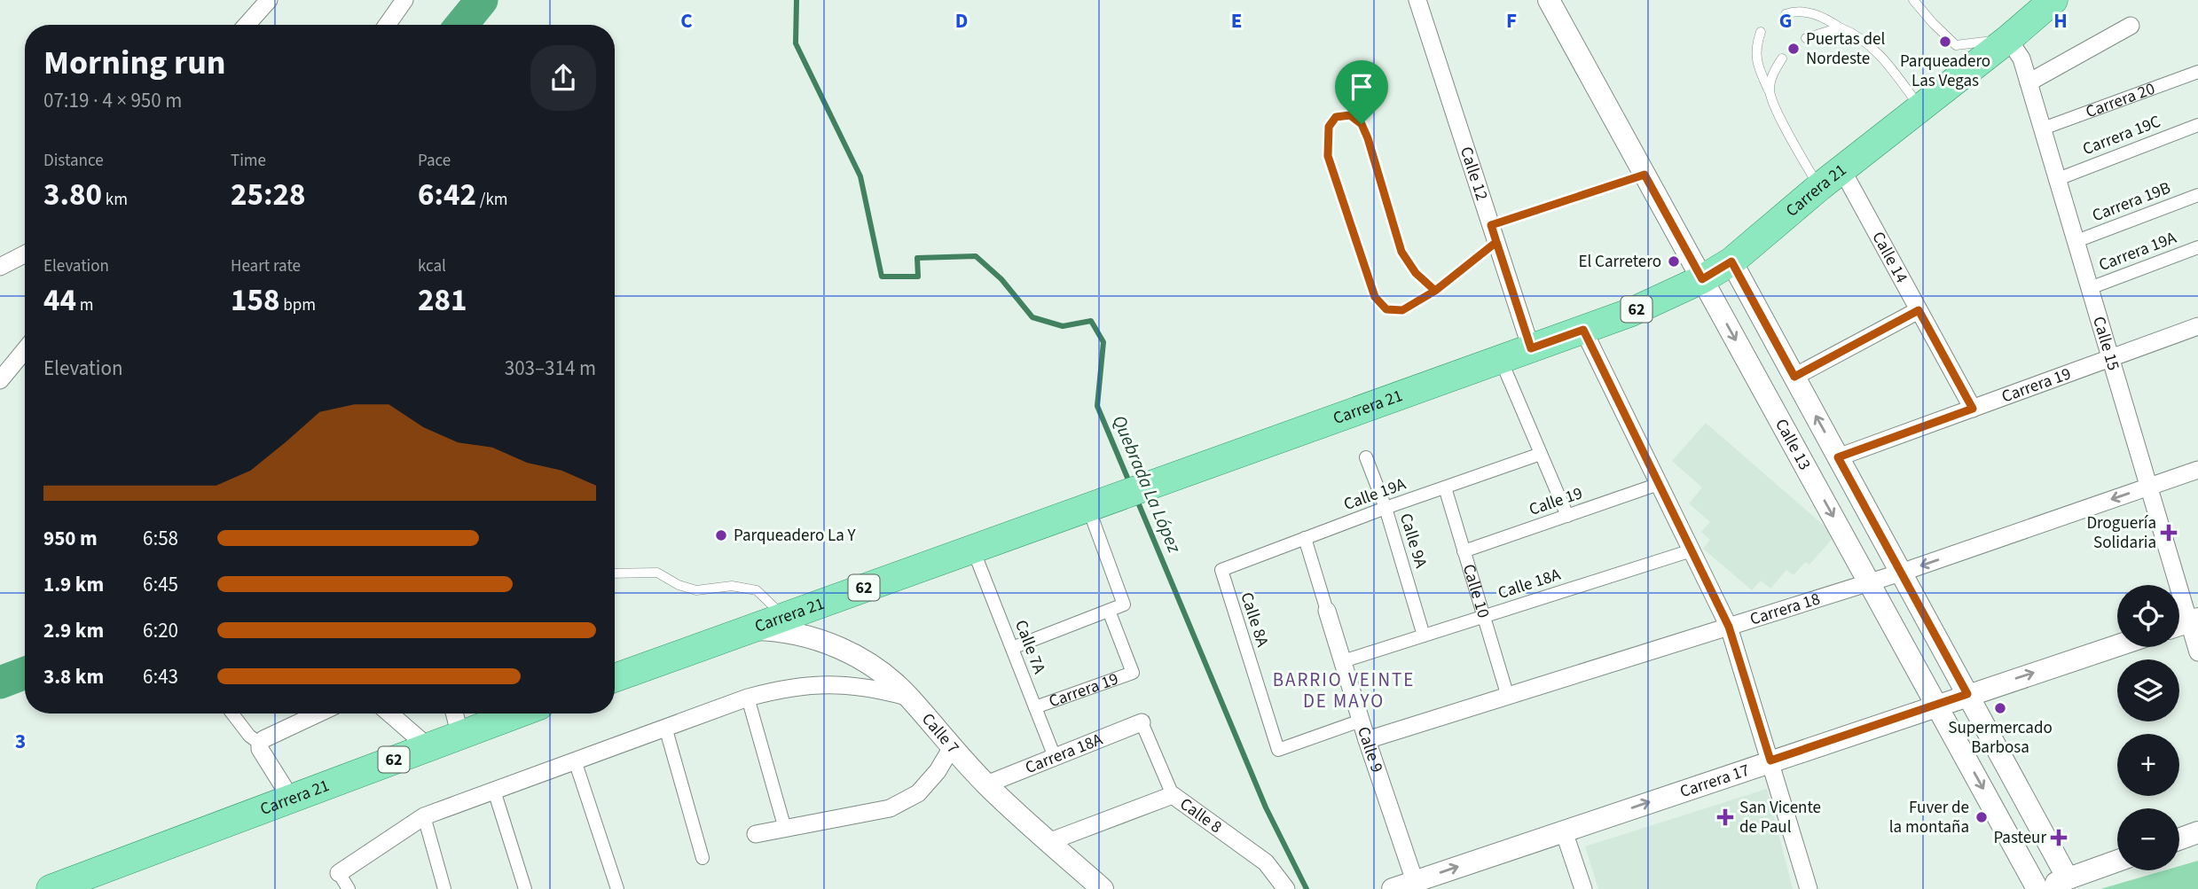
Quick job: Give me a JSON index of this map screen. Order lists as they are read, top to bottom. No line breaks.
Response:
{"streets":{"main road":["Carrera 21","62"],"street":["Carrera 20","Carrera 19C","Calle 12","Carrera 19B","Carrera 19A","Calle 14","Calle 15","Carrera 19","Calle 13","Calle 19A","Calle 19","Calle 9A","Calle 18A","Calle 10","Carrera 18","Calle 8A","Calle 7A","Calle 7","Calle 9","Carrera 18A","Carrera 17","Calle 8"]},"crossings":[["Carrera 20","Calle 15"],["Carrera 19C","Calle 15"],["Calle 12","Carrera 21"],["Carrera 21","Calle 14"],["Carrera 21","Calle 15"],["Carrera 21","Calle 13"],["Carrera 21","Calle 7A"],["Carrera 21","Calle 7"],["Carrera 19B","Calle 15"],["Carrera 19A","Calle 15"],["Calle 14","Carrera 19"],["Calle 15","Carrera 19"],["Calle 15","Carrera 18"],["Carrera 19","Calle 13"],["Carrera 19","Calle 7A"],["Calle 13","Carrera 18"],["Calle 13","Carrera 17"],["Calle 19A","Calle 9A"],["Calle 19A","Calle 10"],["Calle 19A","Calle 8A"],["Calle 19A","Calle 9"],["Calle 19","Calle 10"],["Calle 9A","Calle 18A"],["Calle 18A","Calle 10"],["Calle 18A","Calle 9"],["Calle 10","Carrera 18"],["Carrera 18","Calle 9"],["Calle 8A","Calle 9"],["Calle 7A","Carrera 18A"],["Calle 7","Carrera 18A"],["Calle 9","Carrera 17"],["Carrera 18A","Calle 8"]],"one_way":["Carrera 17"],"districts":["BARRIO VEINTE DE MAYO"],"water":["Quebrada La López"],"places":{"other":["Parqueadero Las Vegas","Puertas del Nordeste","El Carretero","Parqueadero La Y","Supermercado Barbosa","Fuver de la montaña"],"health":["Droguería Solidaria","San Vicente de Paul","Pasteur"]},"page":{"heading":["Morning run","07:19 · 4 × 950 m"],"stats":[["Distance","3.80 km"],["Time","25:28"],["Pace","6:42 /km"],["Elevation","44 m"],["Heart rate","158 bpm"],["kcal","281"]],"chart":["Elevation","303–314 m"],"list":[{"name":"950 m","note":"6:58"},{"name":"1.9 km","note":"6:45"},{"name":"2.9 km","note":"6:20"},{"name":"3.8 km","note":"6:43"}],"map_buttons":["+","−"]},"grid":{"columns":["C","D","E","F","G","H"],"rows":["3"]}}
